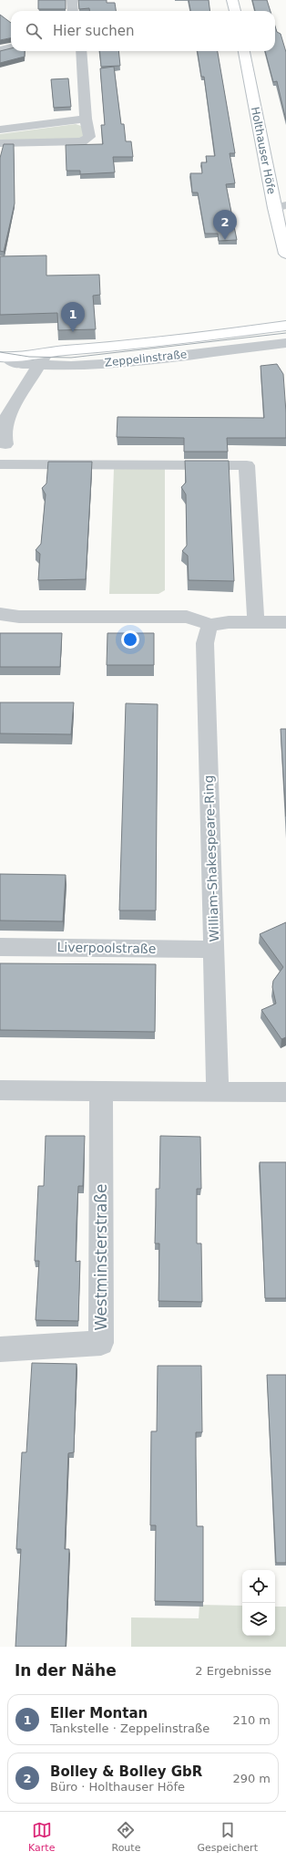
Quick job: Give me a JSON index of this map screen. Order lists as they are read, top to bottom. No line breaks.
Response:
{"streets":{"street":["Holthauser Höfe","Zeppelinstraße","William-Shakespeare-Ring","Liverpoolstraße","Westminsterstraße"]},"crossings":[["William-Shakespeare-Ring","Liverpoolstraße"]],"page":{"search":"Hier suchen","pins":["2","1"],"heading":["In der Nähe","2 Ergebnisse"],"list":[{"mark":"1","name":"Eller Montan","note":"Tankstelle · Zeppelinstraße","value":"210 m"},{"mark":"2","name":"Bolley & Bolley GbR","note":"Büro · Holthauser Höfe","value":"290 m"}],"nav":["Karte","Route","Gespeichert"]}}
